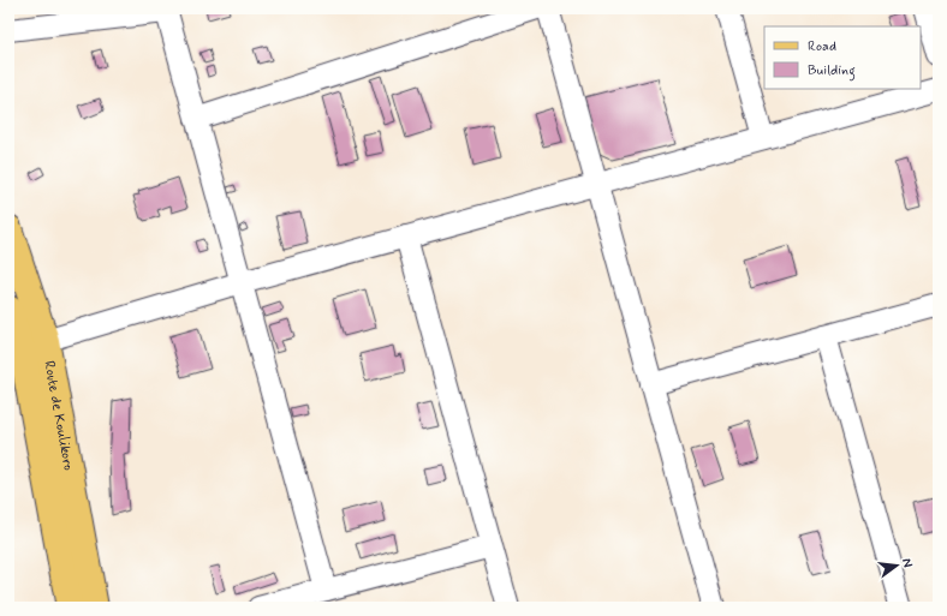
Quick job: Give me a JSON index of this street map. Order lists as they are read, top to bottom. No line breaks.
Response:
{"streets":{"main road":["Route de Koulikoro"]},"legend":["Road","Building"],"north":"right"}
